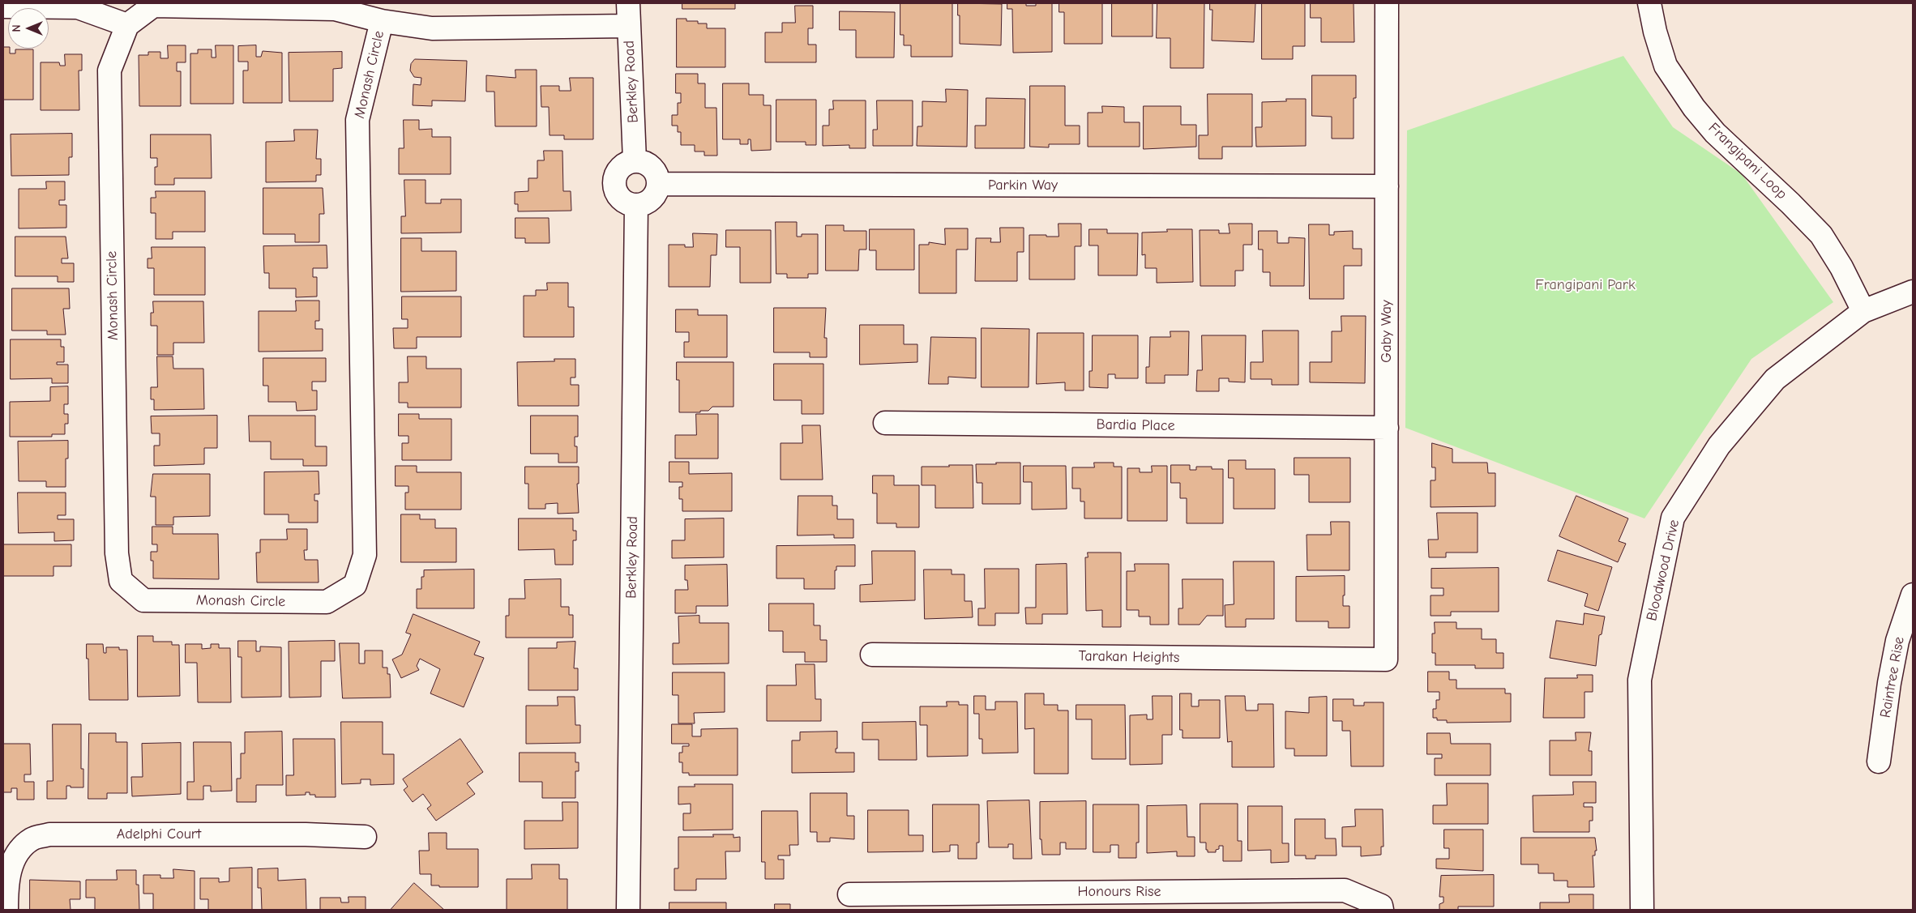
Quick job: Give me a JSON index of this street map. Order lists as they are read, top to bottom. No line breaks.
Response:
{"streets":{"street":["Monash Circle","Berkley Road","Frangipani Loop","Parkin Way","Gaby Way","Bardia Place","Bloodwood Drive","Tarakan Heights","Raintree Rise","Adelphi Court","Honours Rise"]},"crossings":[["Monash Circle","Berkley Road"],["Berkley Road","Parkin Way"],["Frangipani Loop","Bloodwood Drive"],["Parkin Way","Gaby Way"],["Gaby Way","Bardia Place"],["Gaby Way","Tarakan Heights"]],"parks":["Frangipani Park"],"north":"left"}
